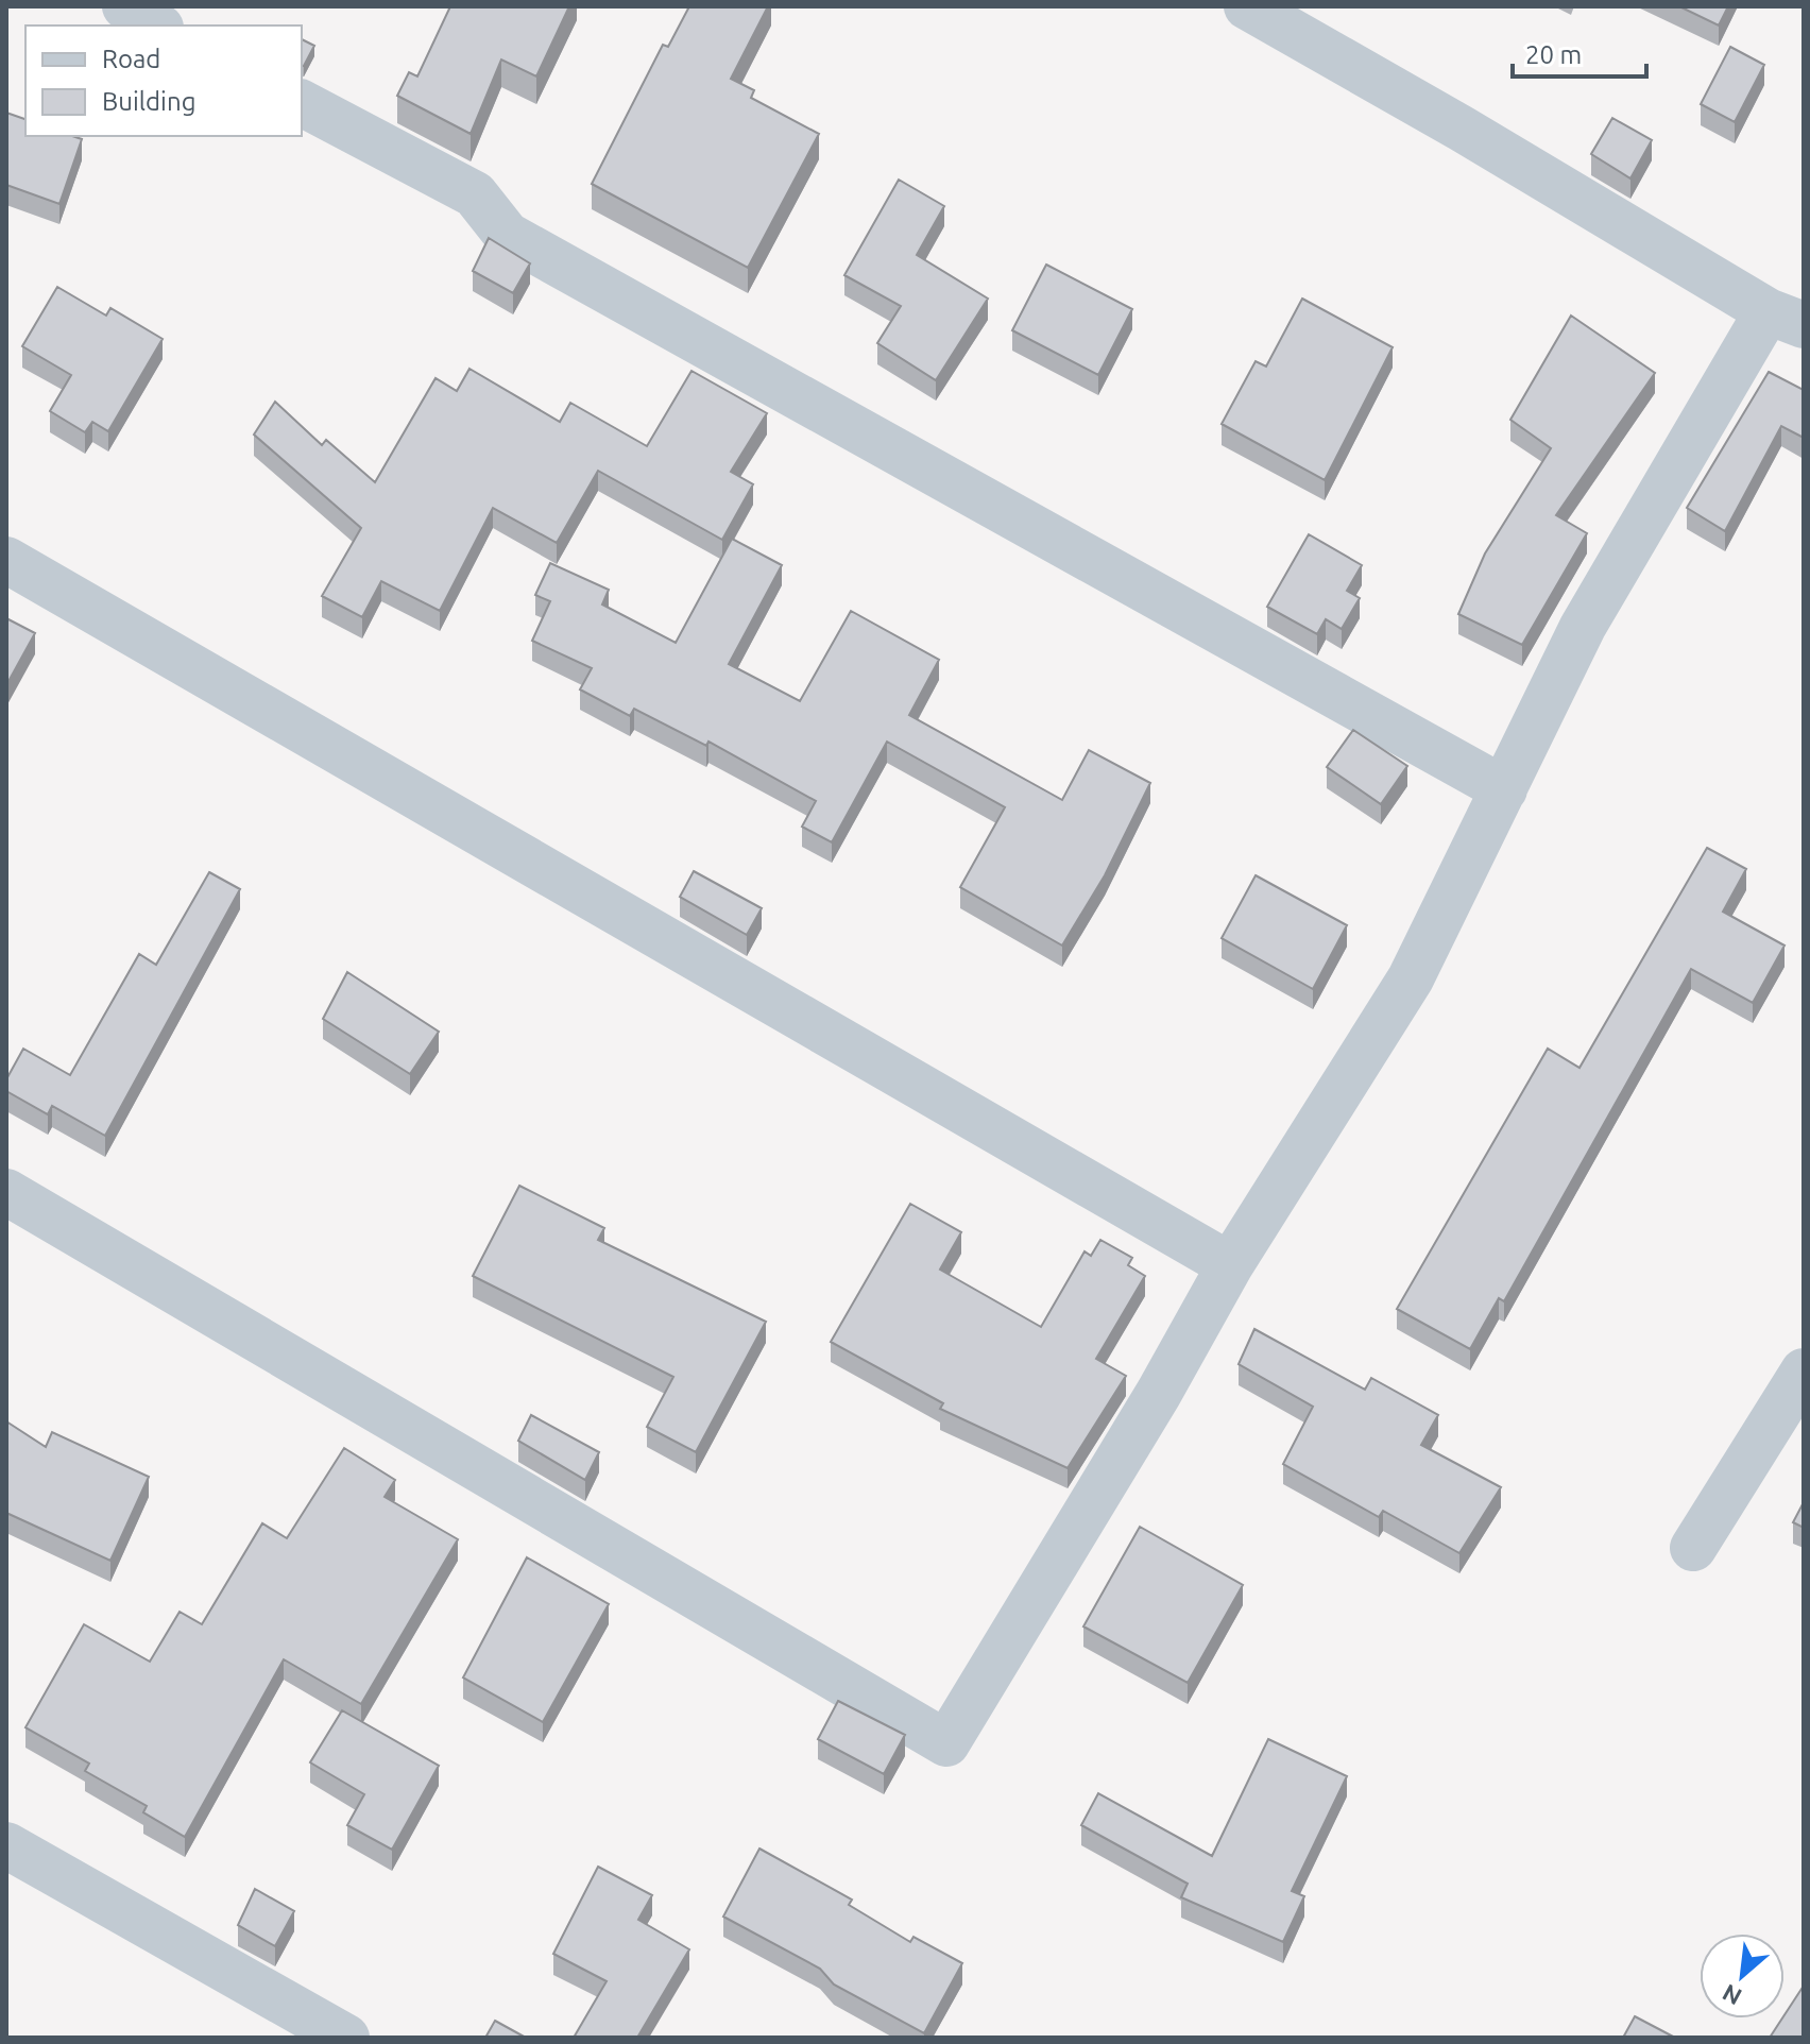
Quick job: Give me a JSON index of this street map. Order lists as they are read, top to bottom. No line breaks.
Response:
{"legend":["Road","Building"],"scale_bar":"20 m","north":"bottom left"}
